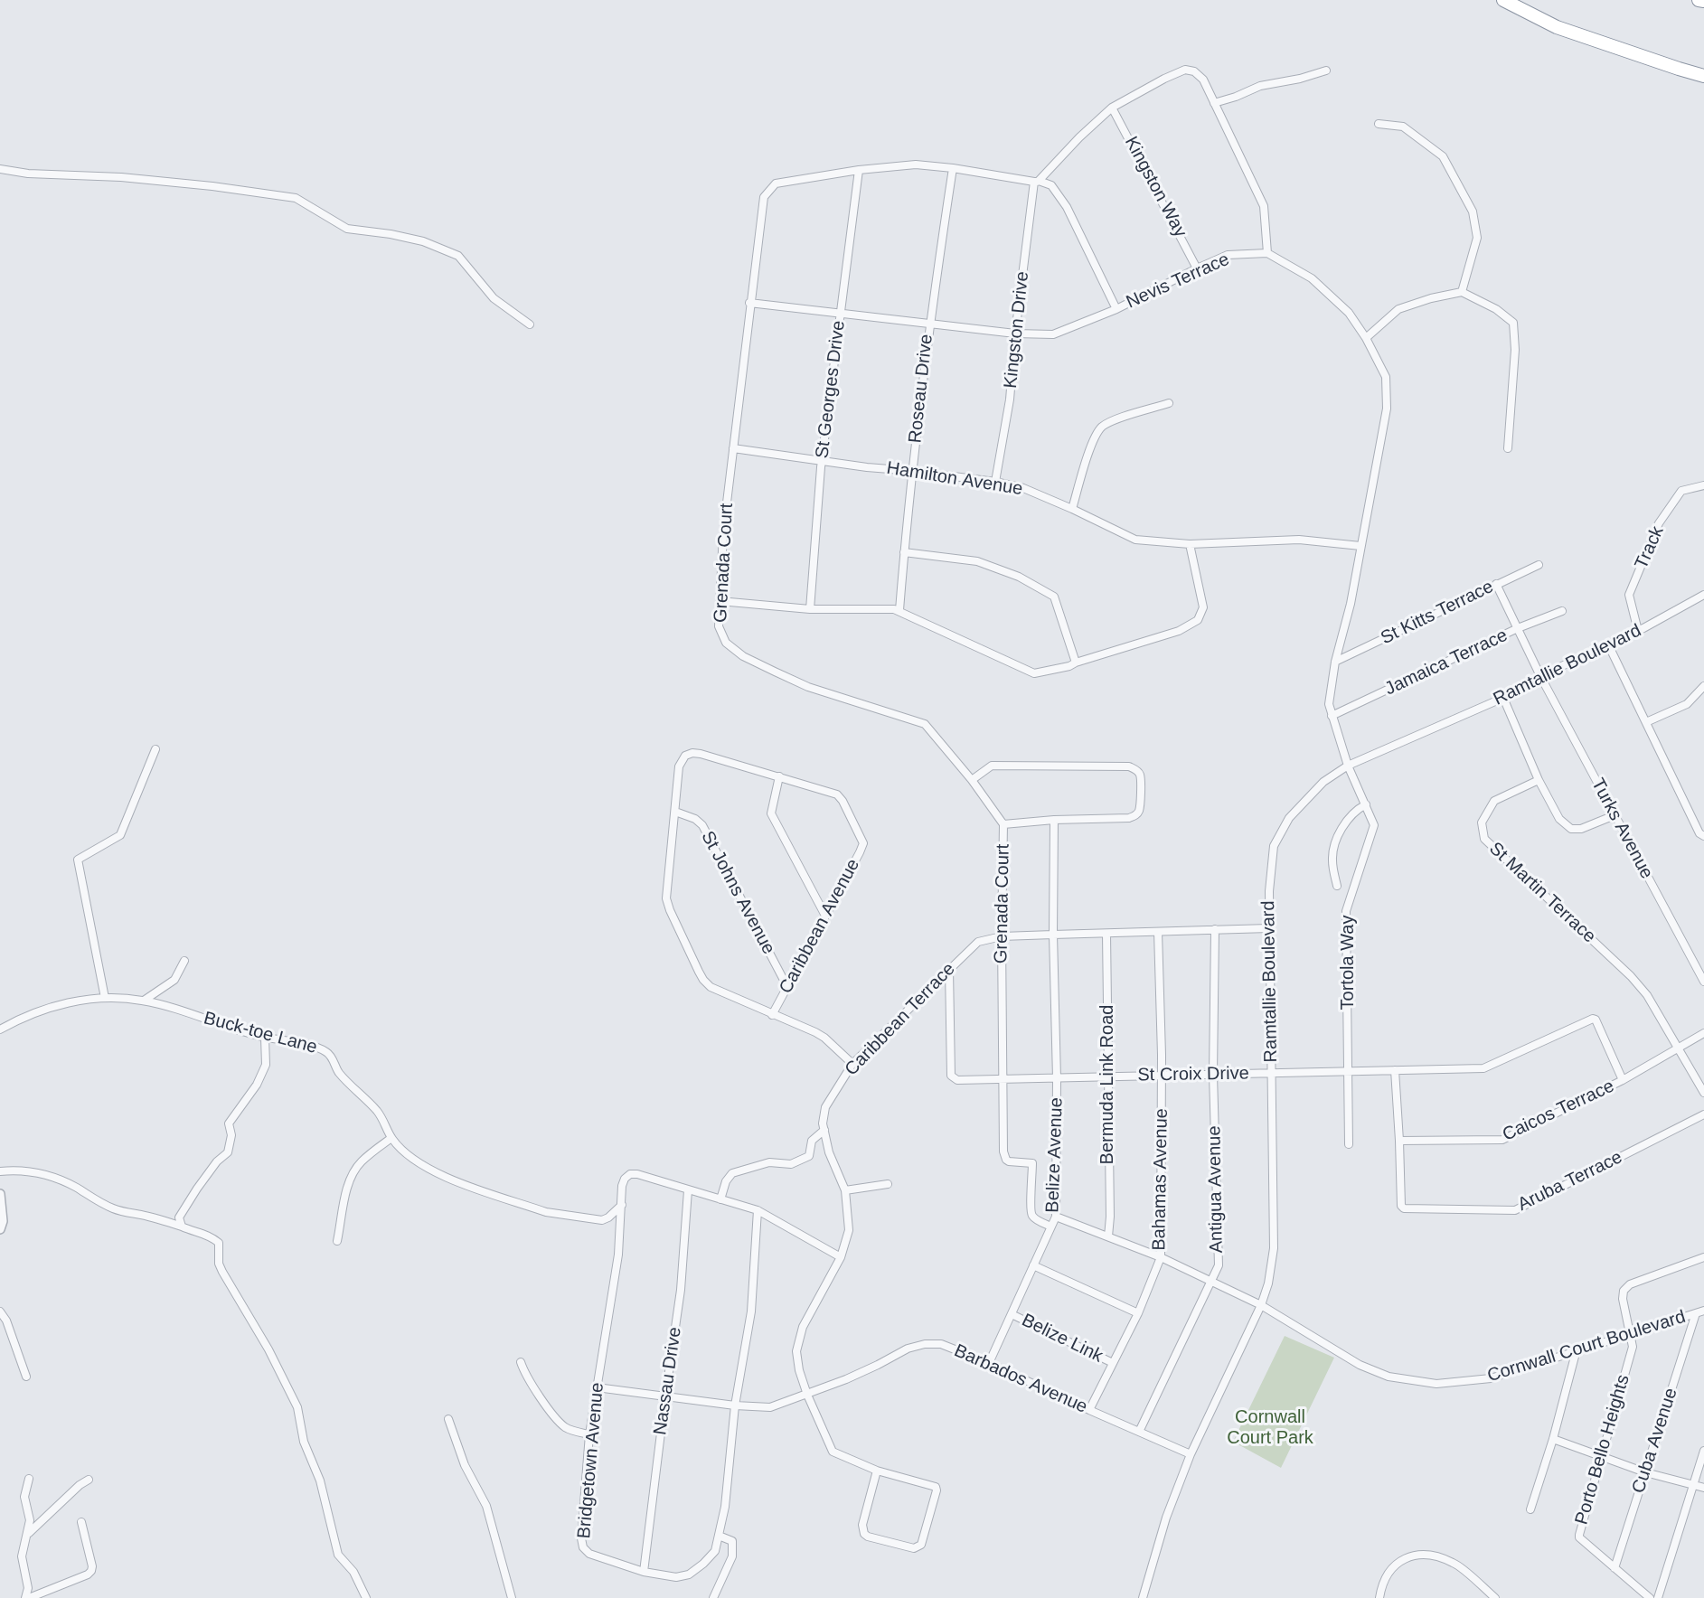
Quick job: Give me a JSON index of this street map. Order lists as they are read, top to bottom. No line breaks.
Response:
{"streets":{"street":["Kingston Way","Nevis Terrace","Kingston Drive","Roseau Drive","St Georges Drive","Hamilton Avenue","Track","Grenada Court","St Kitts Terrace","Jamaica Terrace","Ramtallie Boulevard","Turks Avenue","St Johns Avenue","St Martin Terrace","Caribbean Avenue","Tortola Way","Caribbean Terrace","Buck-toe Lane","St Croix Drive","Bermuda Link Road","Caicos Terrace","Belize Avenue","Bahamas Avenue","Aruba Terrace","Antigua Avenue","Belize Link","Cornwall Court Boulevard","Barbados Avenue","Nassau Drive","Cuba Avenue","Porto Bello Heights","Bridgetown Avenue"]},"crossings":[["Kingston Way","Nevis Terrace"],["Nevis Terrace","Kingston Drive"],["Nevis Terrace","Roseau Drive"],["Nevis Terrace","St Georges Drive"],["Nevis Terrace","Grenada Court"],["Kingston Drive","Hamilton Avenue"],["Kingston Drive","Grenada Court"],["Roseau Drive","Hamilton Avenue"],["Roseau Drive","Grenada Court"],["St Georges Drive","Hamilton Avenue"],["St Georges Drive","Grenada Court"],["Hamilton Avenue","Grenada Court"],["Track","Ramtallie Boulevard"],["Grenada Court","Caribbean Terrace"],["Grenada Court","St Croix Drive"],["Grenada Court","Belize Avenue"],["St Kitts Terrace","Turks Avenue"],["Jamaica Terrace","Turks Avenue"],["Ramtallie Boulevard","Turks Avenue"],["Ramtallie Boulevard","Tortola Way"],["Ramtallie Boulevard","Caribbean Terrace"],["Ramtallie Boulevard","St Croix Drive"],["Ramtallie Boulevard","Cornwall Court Boulevard"],["Ramtallie Boulevard","Barbados Avenue"],["St Johns Avenue","Caribbean Avenue"],["St Martin Terrace","Caicos Terrace"],["Caribbean Avenue","Caribbean Terrace"],["Tortola Way","St Croix Drive"],["Caribbean Terrace","St Croix Drive"],["Caribbean Terrace","Bermuda Link Road"],["Caribbean Terrace","Belize Avenue"],["Caribbean Terrace","Bahamas Avenue"],["Caribbean Terrace","Antigua Avenue"],["Caribbean Terrace","Barbados Avenue"],["Buck-toe Lane","Bridgetown Avenue"],["St Croix Drive","Bermuda Link Road"],["St Croix Drive","Caicos Terrace"],["St Croix Drive","Belize Avenue"],["St Croix Drive","Bahamas Avenue"],["St Croix Drive","Aruba Terrace"],["St Croix Drive","Antigua Avenue"],["Bermuda Link Road","Cornwall Court Boulevard"],["Caicos Terrace","Aruba Terrace"],["Belize Avenue","Belize Link"],["Belize Avenue","Cornwall Court Boulevard"],["Belize Avenue","Barbados Avenue"],["Bahamas Avenue","Belize Link"],["Bahamas Avenue","Cornwall Court Boulevard"],["Bahamas Avenue","Barbados Avenue"],["Antigua Avenue","Cornwall Court Boulevard"],["Antigua Avenue","Barbados Avenue"],["Cornwall Court Boulevard","Cuba Avenue"],["Cornwall Court Boulevard","Porto Bello Heights"],["Barbados Avenue","Nassau Drive"],["Barbados Avenue","Bridgetown Avenue"],["Nassau Drive","Bridgetown Avenue"],["Cuba Avenue","Porto Bello Heights"]],"parks":["Cornwall Court Park"]}
